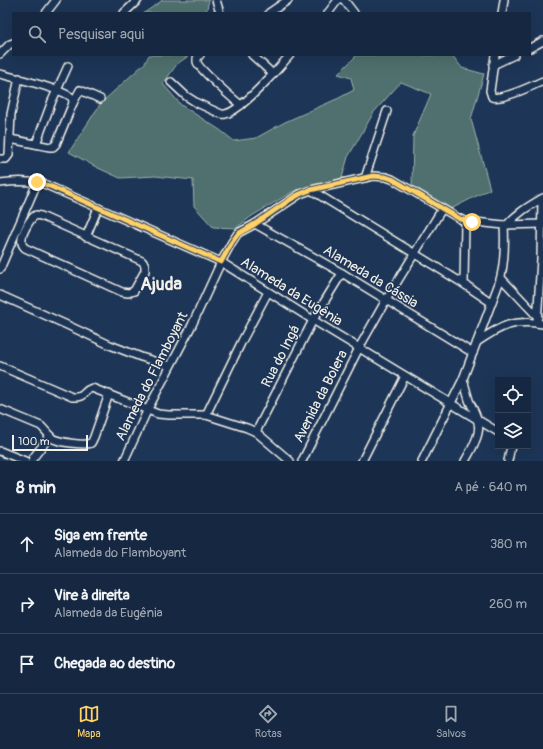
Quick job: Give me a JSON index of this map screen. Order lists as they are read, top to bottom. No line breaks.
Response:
{"streets":{"street":["Alameda da Cássia","Alameda da Eugênia","Rua do Ingá","Alameda do Flamboyant","Avenida da Bolera"]},"crossings":[["Alameda da Cássia","Rua do Ingá"],["Alameda da Cássia","Alameda do Flamboyant"],["Alameda da Cássia","Avenida da Bolera"],["Alameda da Eugênia","Rua do Ingá"],["Alameda da Eugênia","Alameda do Flamboyant"],["Alameda da Eugênia","Avenida da Bolera"],["Alameda do Flamboyant","Avenida da Bolera"]],"districts":["Ajuda"],"scale_bar":"100 m","page":{"search":"Pesquisar aqui","scale":"100 m","heading":["8 min","A pé · 640 m"],"list":[["Siga em frente","Alameda do Flamboyant","380 m"],["Vire à direita","Alameda da Eugênia","260 m"],"Chegada ao destino"],"nav":["Mapa","Rotas","Salvos"]}}
